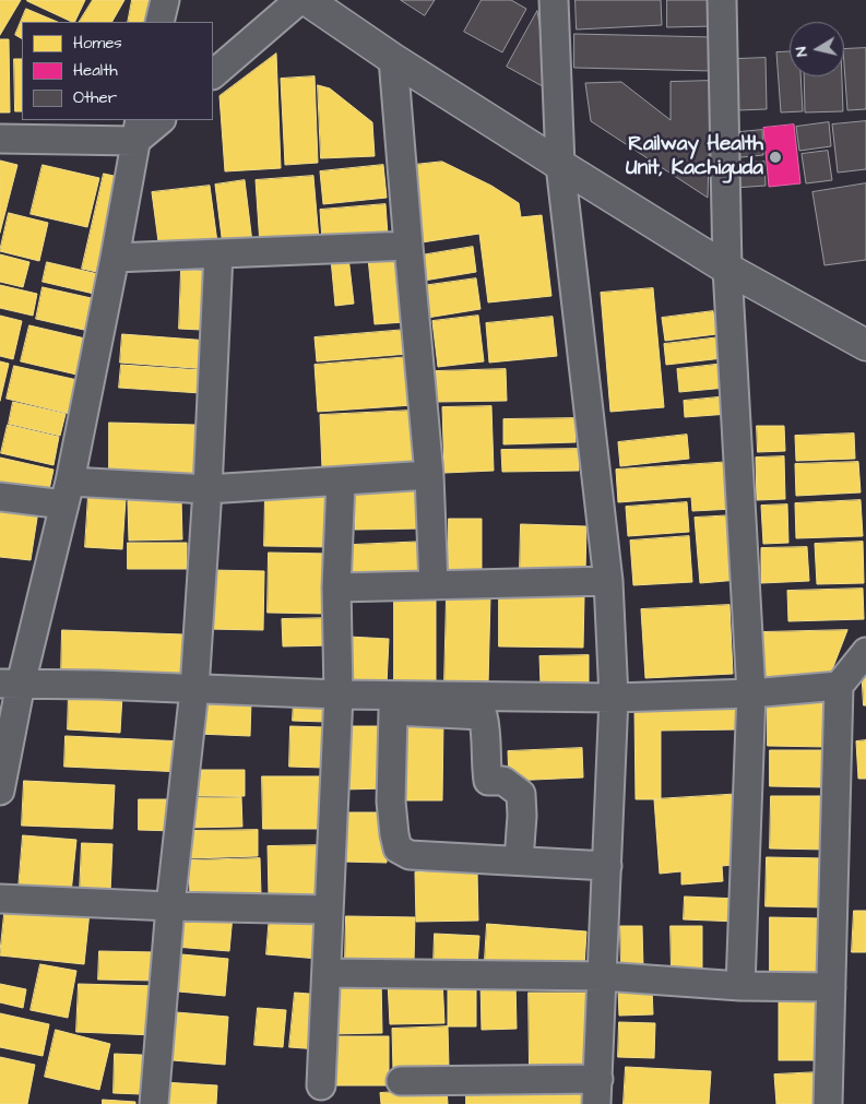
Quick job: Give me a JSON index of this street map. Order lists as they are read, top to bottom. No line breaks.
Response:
{"places":["Railway Health Unit, Kachiguda"],"legend":["Homes","Health","Other"],"north":"left"}
